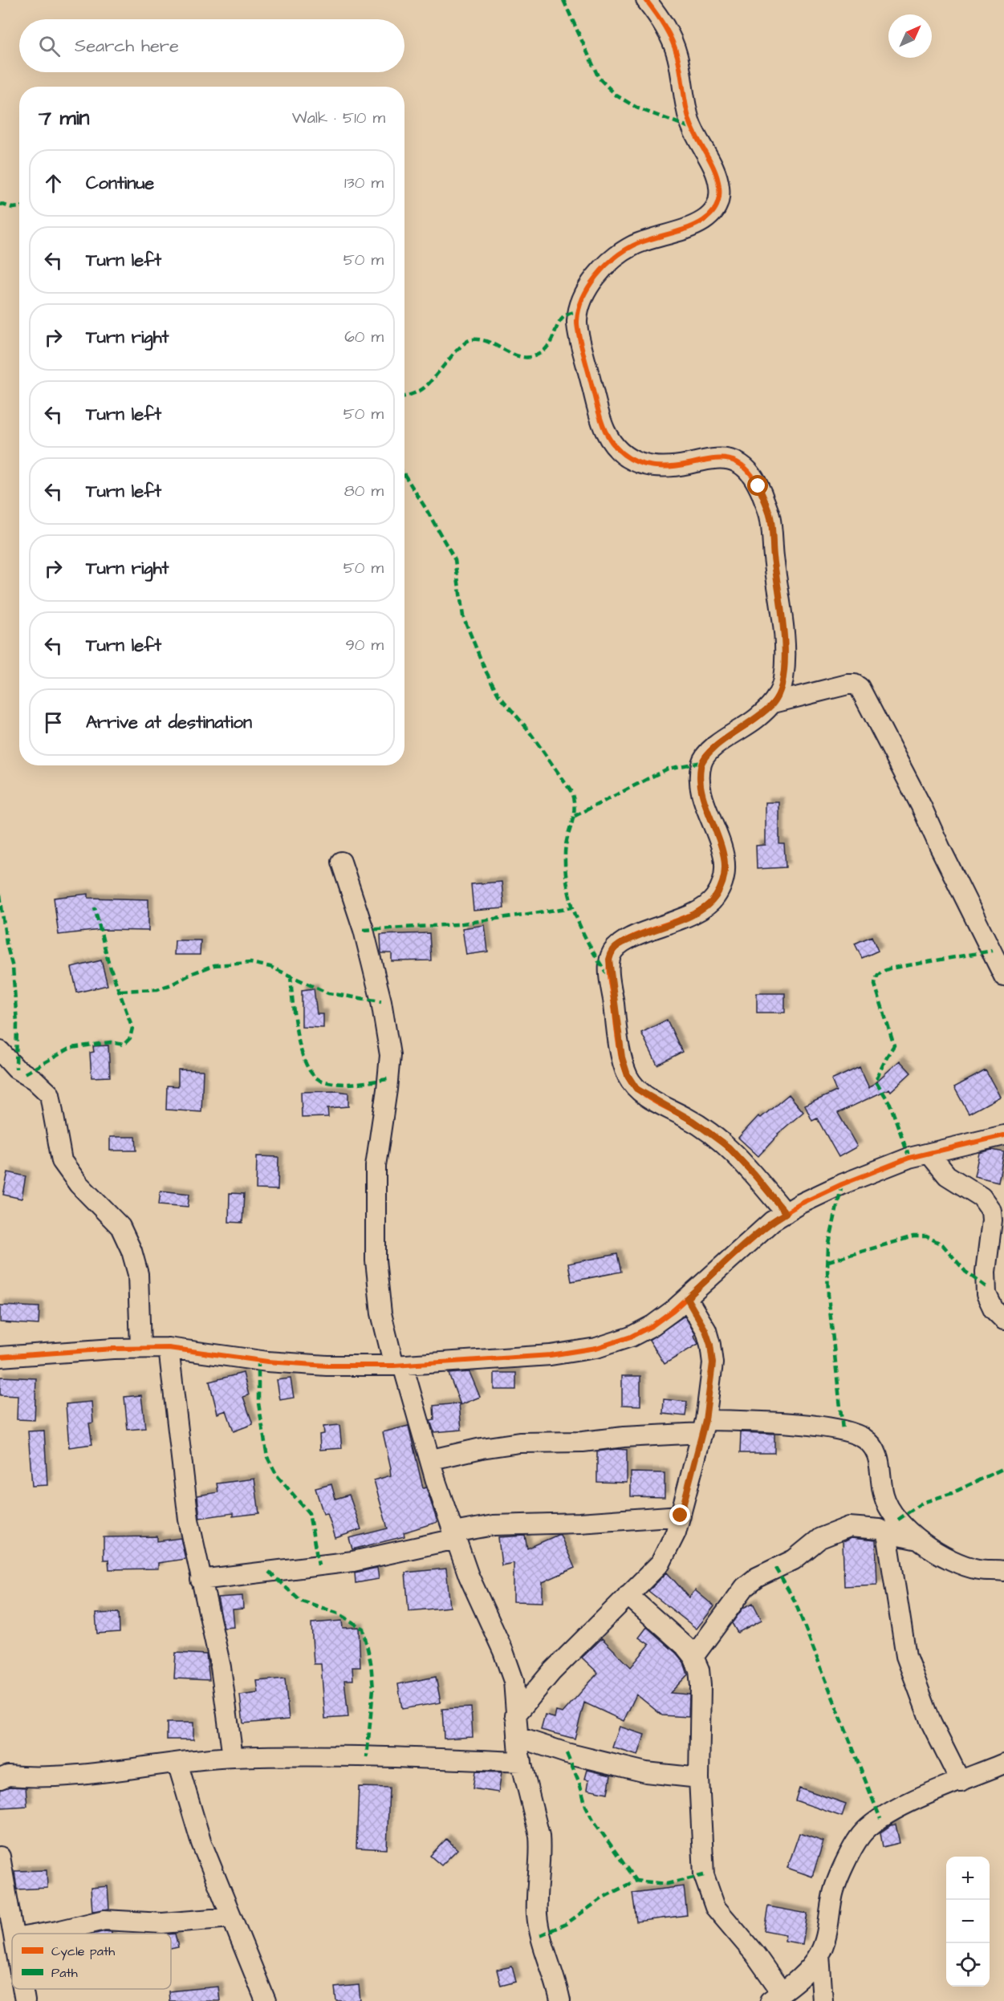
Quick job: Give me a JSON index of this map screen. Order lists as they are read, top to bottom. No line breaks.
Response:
{"legend":["Cycle path","Path"],"north":"top right","page":{"search":"Search here","heading":["7 min","Walk · 510 m"],"list":[["Continue","130 m"],["Turn left","50 m"],["Turn right","60 m"],["Turn left","50 m"],["Turn left","80 m"],["Turn right","50 m"],["Turn left","90 m"],"Arrive at destination"],"map_buttons":["+","−"]}}
